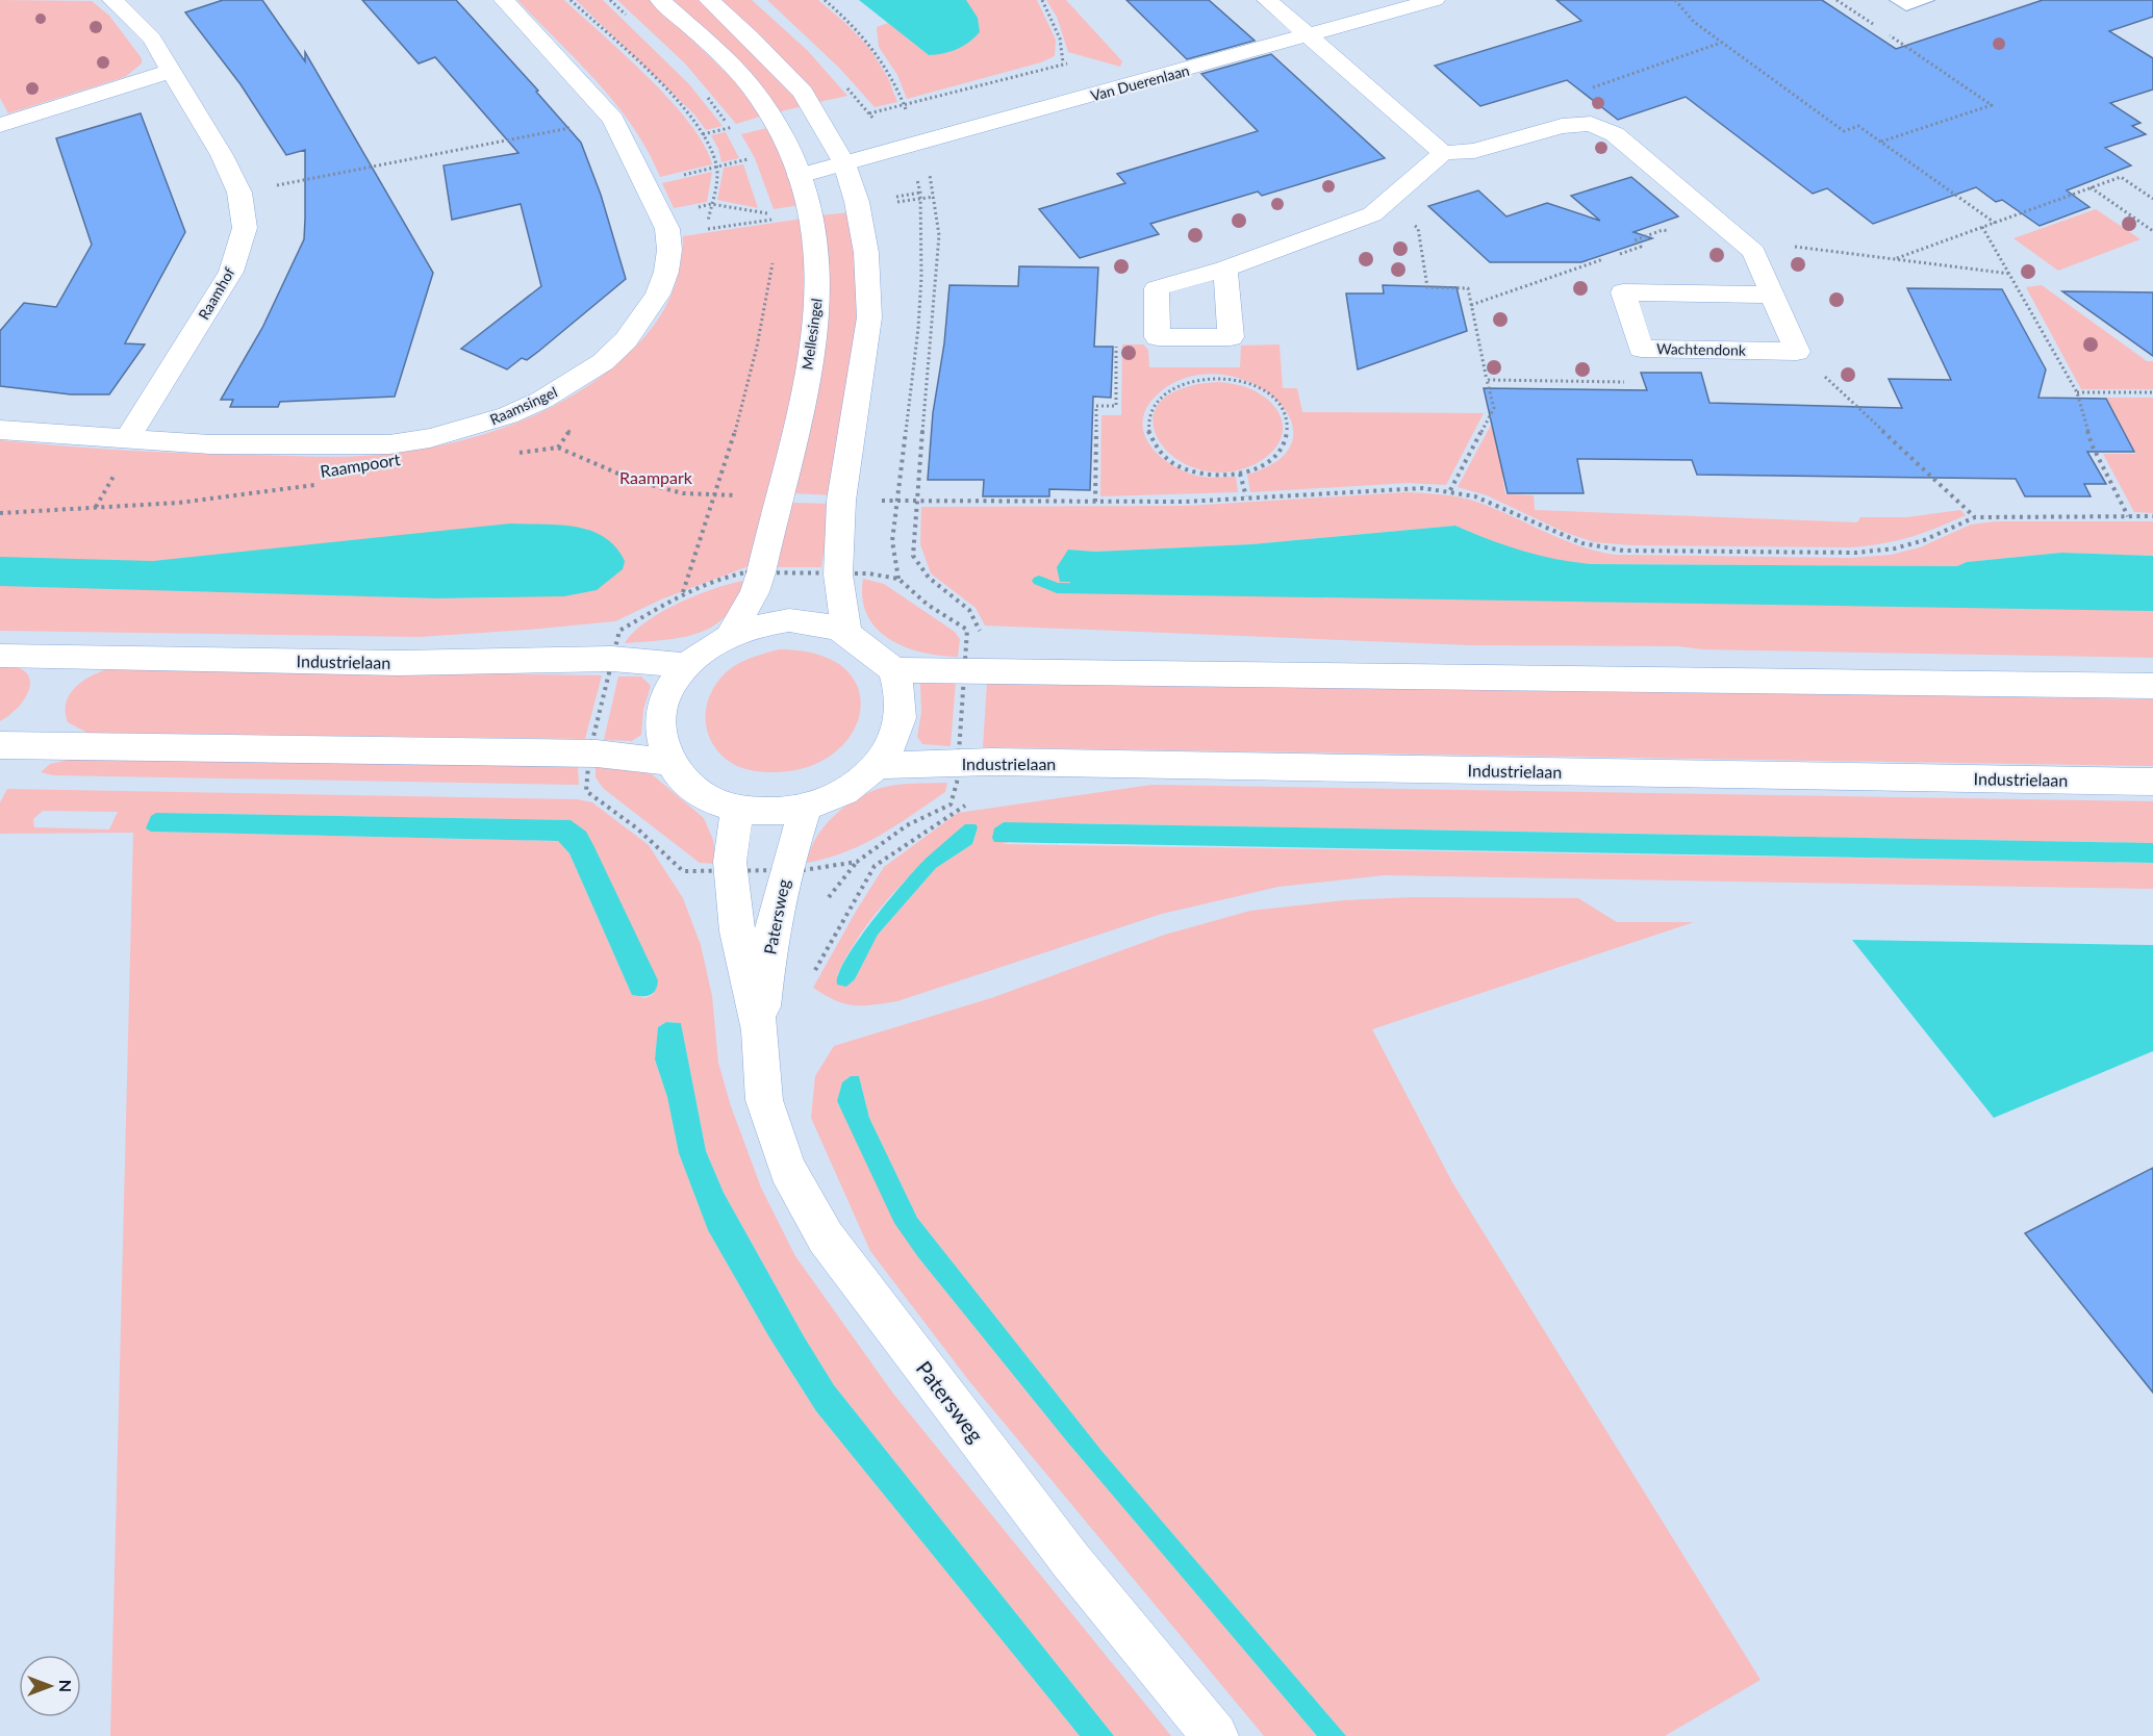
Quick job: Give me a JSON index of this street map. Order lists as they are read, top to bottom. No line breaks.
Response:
{"streets":{"street":["Van Duerenlaan","Raamhof","Mellesingel","Wachtendonk","Raamsingel","Industrielaan","Patersweg"],"path":["Raampoort"]},"crossings":[["Van Duerenlaan","Mellesingel"],["Raamhof","Raamsingel"],["Mellesingel","Industrielaan"],["Mellesingel","Patersweg"],["Industrielaan","Patersweg"]],"parks":["Raampark"],"north":"right"}
